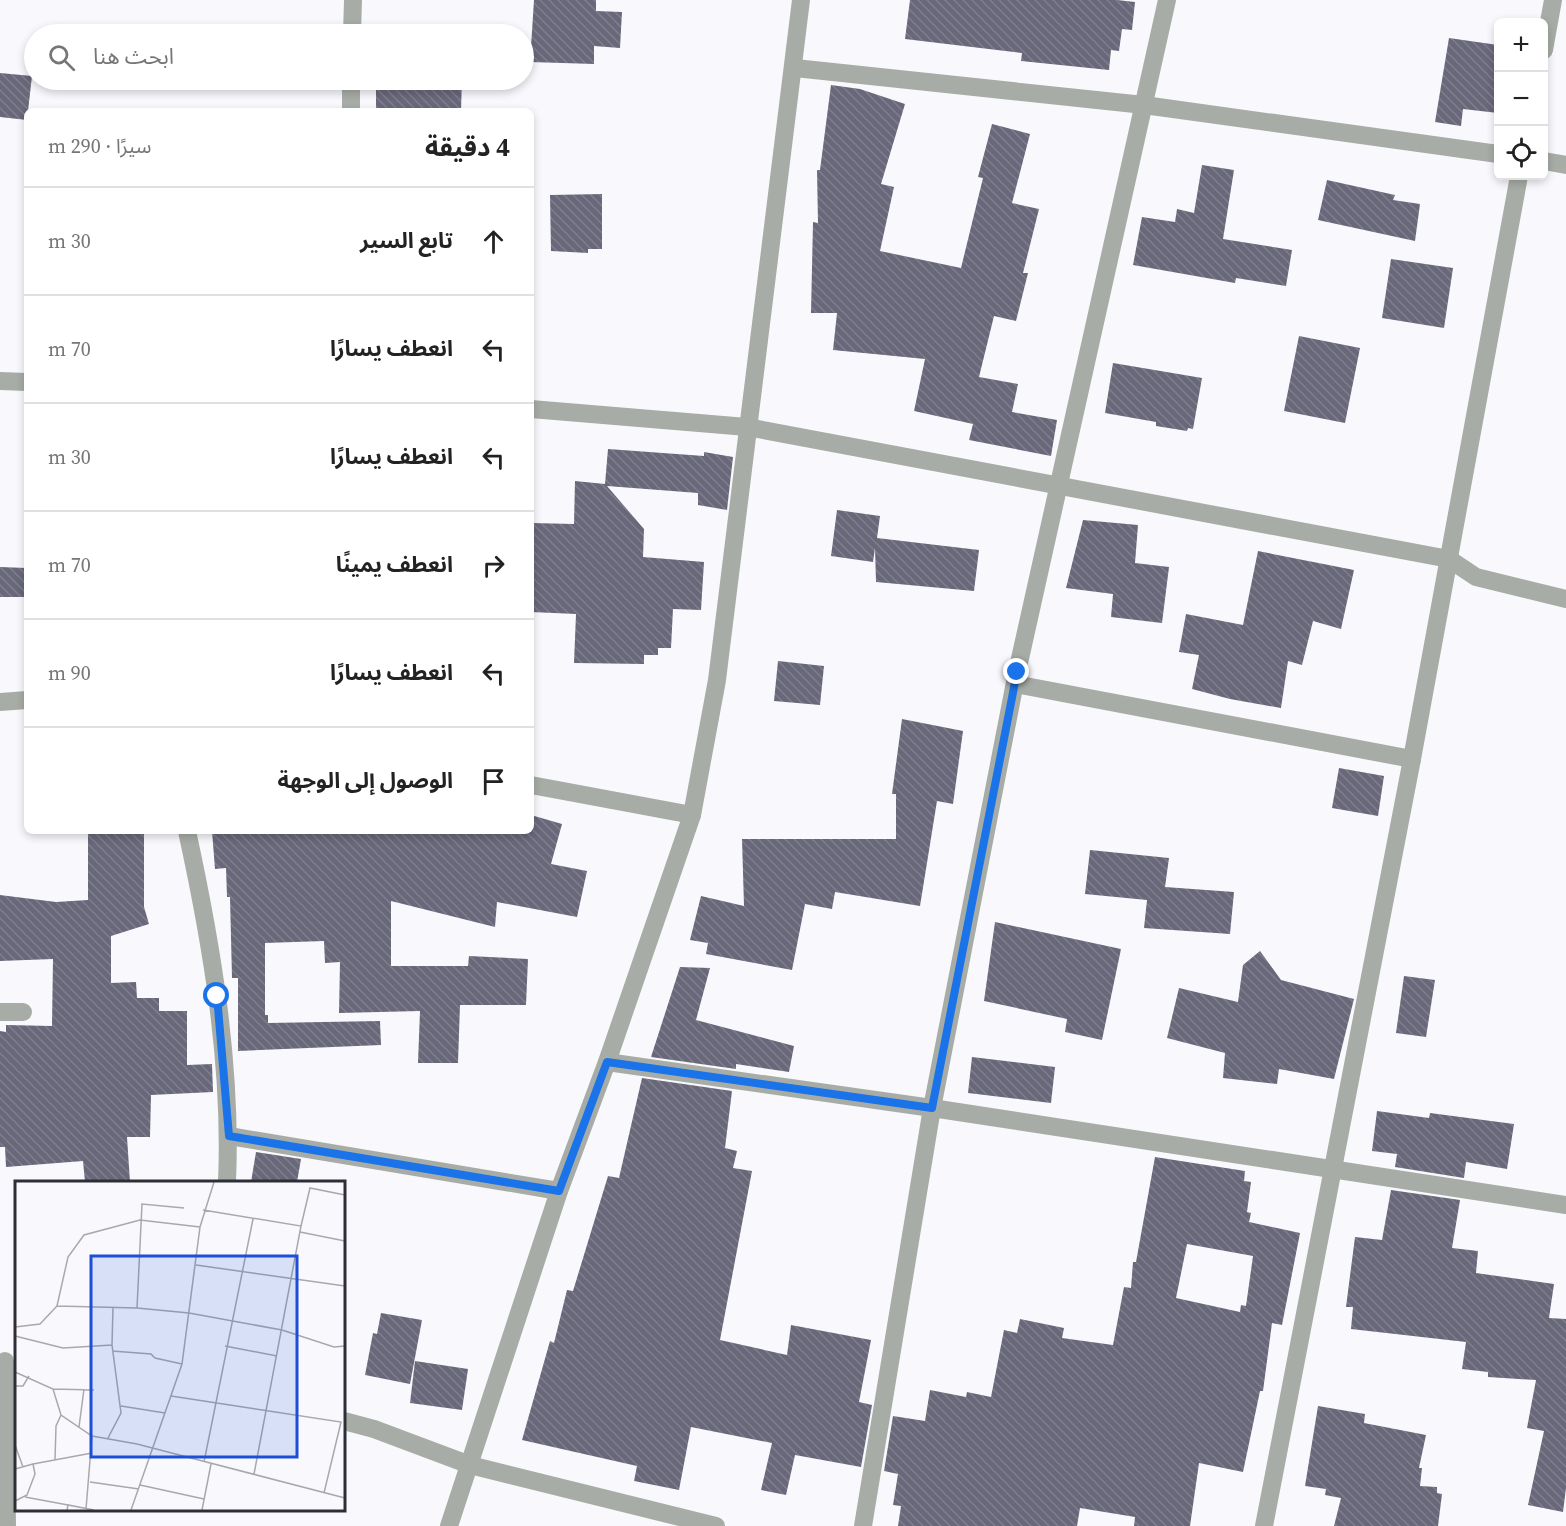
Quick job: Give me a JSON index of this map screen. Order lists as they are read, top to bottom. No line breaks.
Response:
{"page":{"map_buttons":["+","−"],"search":"ابحث هنا","heading":["4 دقيقة","سيرًا · 290 m"],"list":[["تابع السير","30 m"],["انعطف يسارًا","70 m"],["انعطف يسارًا","30 m"],["انعطف يمينًا","70 m"],["انعطف يسارًا","90 m"],"الوصول إلى الوجهة"]}}
